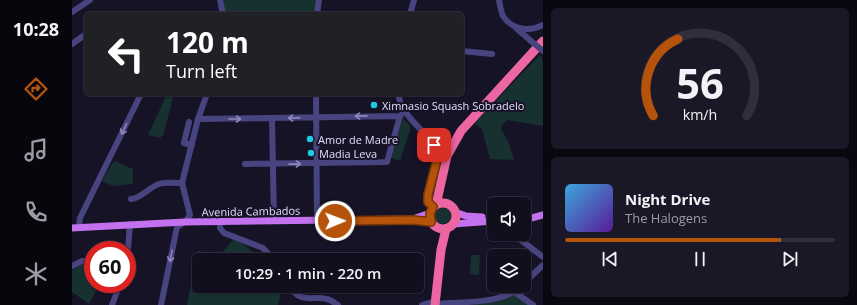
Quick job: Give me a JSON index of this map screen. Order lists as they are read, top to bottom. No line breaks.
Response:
{"streets":{"main road":["Avenida Cambados"]},"places":["Ximnasio Squash Sobradelo","Amor de Madre","Madia Leva"],"page":{"tabs":"10:28","turn":["120 m","Turn left"],"song":["Night Drive","The Halogens"],"limit":"60","trip":"10:29 · 1 min · 220 m","gauge":["56","km/h"]}}
